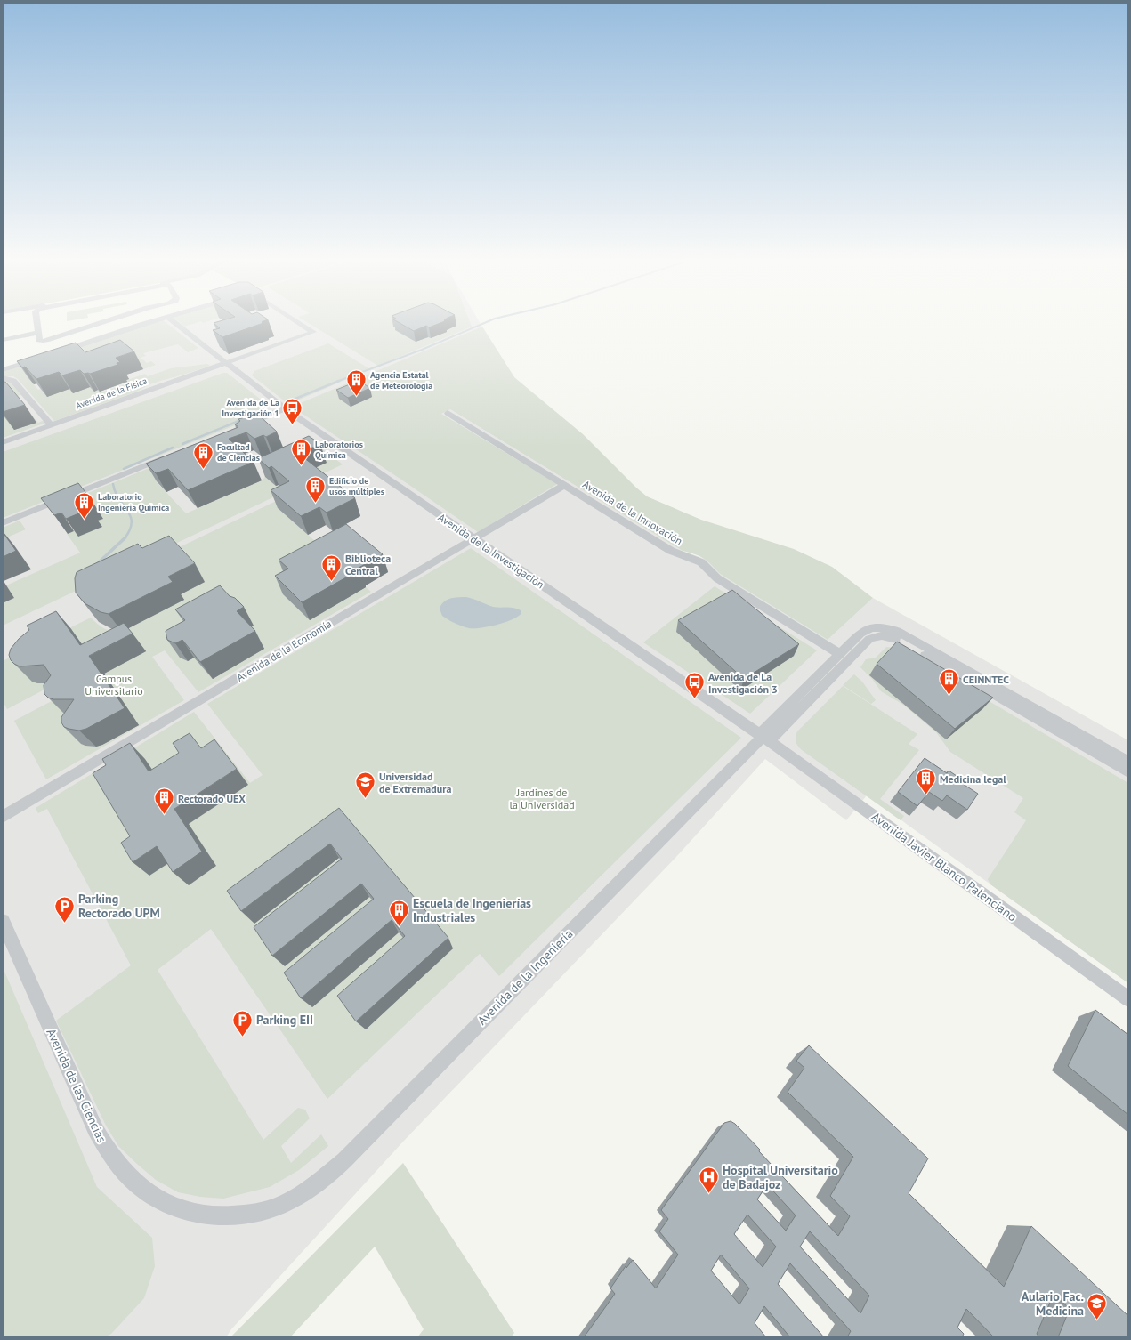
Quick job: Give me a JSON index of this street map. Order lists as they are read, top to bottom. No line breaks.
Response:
{"streets":{"street":["Avenida de la Física","Avenida de la Innovación","Avenida de la Investigación","Avenida de la Economía","Avenida Javier Blanco Palenciano","Avenida de la Ingeniería","Avenida de las Ciencias"]},"crossings":[["Avenida de la Física","Avenida de la Investigación"],["Avenida de la Innovación","Avenida de la Economía"],["Avenida de la Investigación","Avenida de la Economía"],["Avenida de la Investigación","Avenida Javier Blanco Palenciano"],["Avenida de la Investigación","Avenida de la Ingeniería"],["Avenida Javier Blanco Palenciano","Avenida de la Ingeniería"],["Avenida de la Ingeniería","Avenida de las Ciencias"]],"parks":["Campus Universitario","Jardines de la Universidad"],"places":{"building":["Agencia Estatal de Meteorología","Laboratorios Química","Facultad de Ciencias","Edificio de usos múltiples","Laboratorio Ingenieria Química","Biblioteca Central","CEINNTEC","Medicina legal","Rectorado UEX","Escuela de Ingenierías Industriales"],"bus stop":["Avenida de La Investigación 1","Avenida de La Investigación 3"],"school or university":["Universidad de Extremadura","Aulario Fac. Medicina"],"parking":["Parking Rectorado UPM","Parking EII"],"hospital":["Hospital Universitario de Badajoz"]}}
